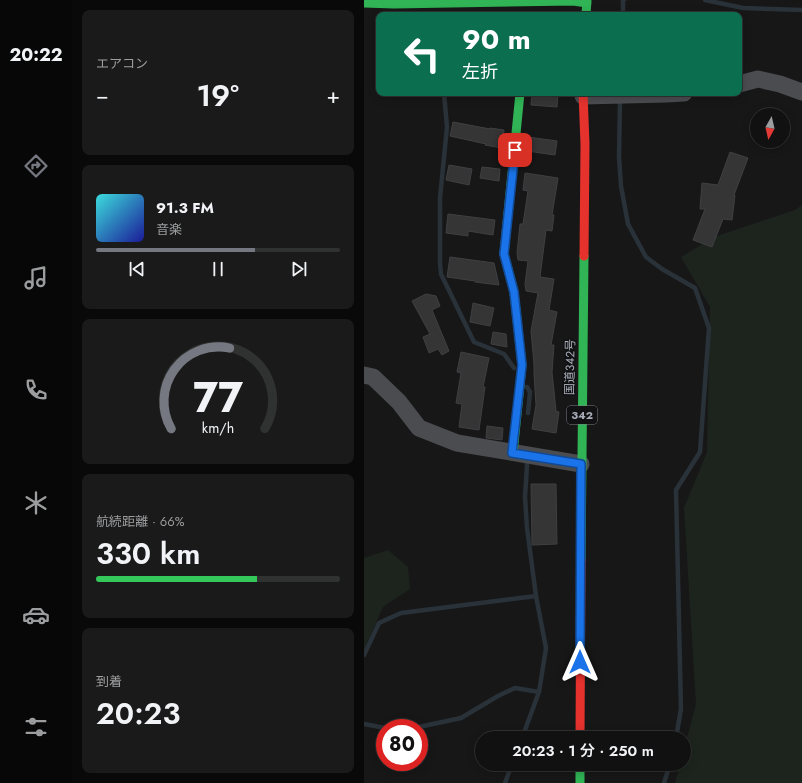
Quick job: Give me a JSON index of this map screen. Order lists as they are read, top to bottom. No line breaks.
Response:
{"streets":{"main road":["国道342号","342"]},"north":"bottom","page":{"tabs":"20:22","tile":["エアコン",["航続距離 · 66%","330 km"],["到着","20:23"]],"turn":["90 m","左折"],"heat":["−","19°","+"],"song":["91.3 FM","音楽"],"limit":"80","trip":"20:23 · 1 分 · 250 m","gauge":["77","km/h"]}}
